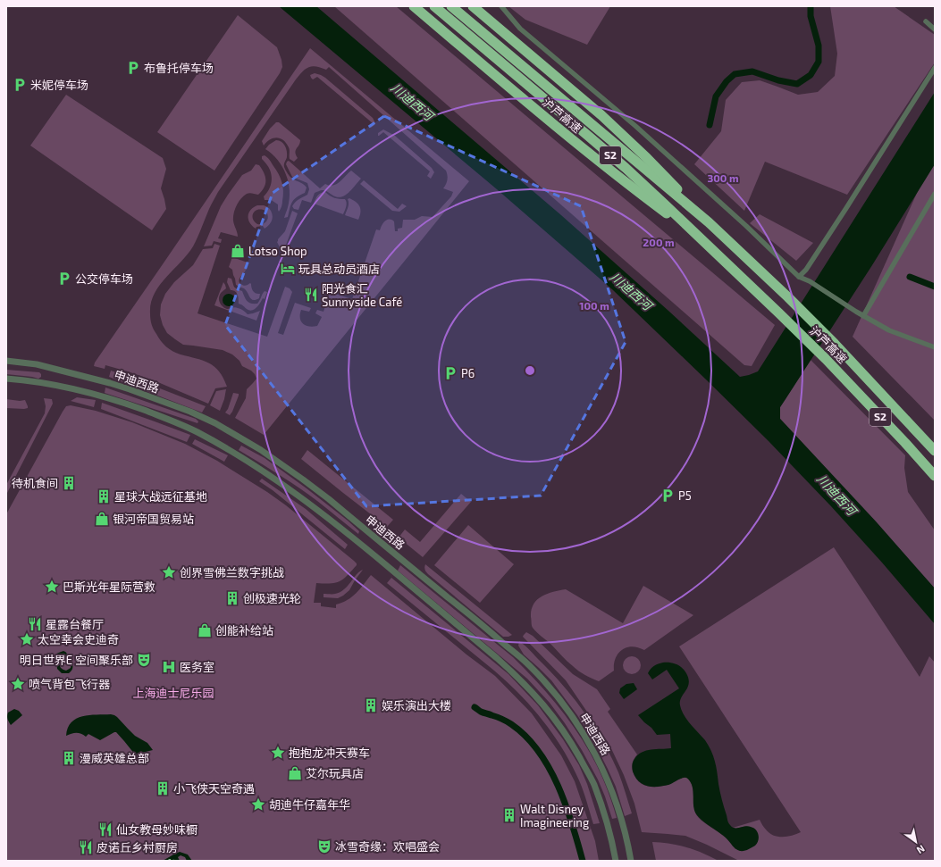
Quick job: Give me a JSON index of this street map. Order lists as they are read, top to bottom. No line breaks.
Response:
{"streets":{"highway":["沪芦高速","S2"],"street":["申迪西路"]},"water":["川迪西河"],"parks":["上海迪士尼乐园"],"places":{"parking":["布鲁托停车场","米妮停车场","公交停车场","P6","P5"],"shop":["Lotso Shop","银河帝国贸易站","创能补给站","艾尔玩具店"],"hotel":["玩具总动员酒店"],"restaurant":["阳光食汇 Sunnyside Café","星露台餐厅","仙女教母妙味橱","皮诺丘乡村厨房"],"building":["待机食间","星球大战远征基地","创极速光轮","娱乐演出大楼","漫威英雄总部","小飞侠天空奇遇","Walt Disney Imagineering"],"place":["创界雪佛兰数字挑战","巴斯光年星际营救","太空幸会史迪奇","喷气背包飞行器","抱抱龙冲天赛车","胡迪牛仔嘉年华"],"theatre":["明日世界E 空间聚乐部","冰雪奇缘：欢唱盛会"],"hospital":["医务室"]},"north":"bottom right","rings":["300 m","200 m","100 m"]}
